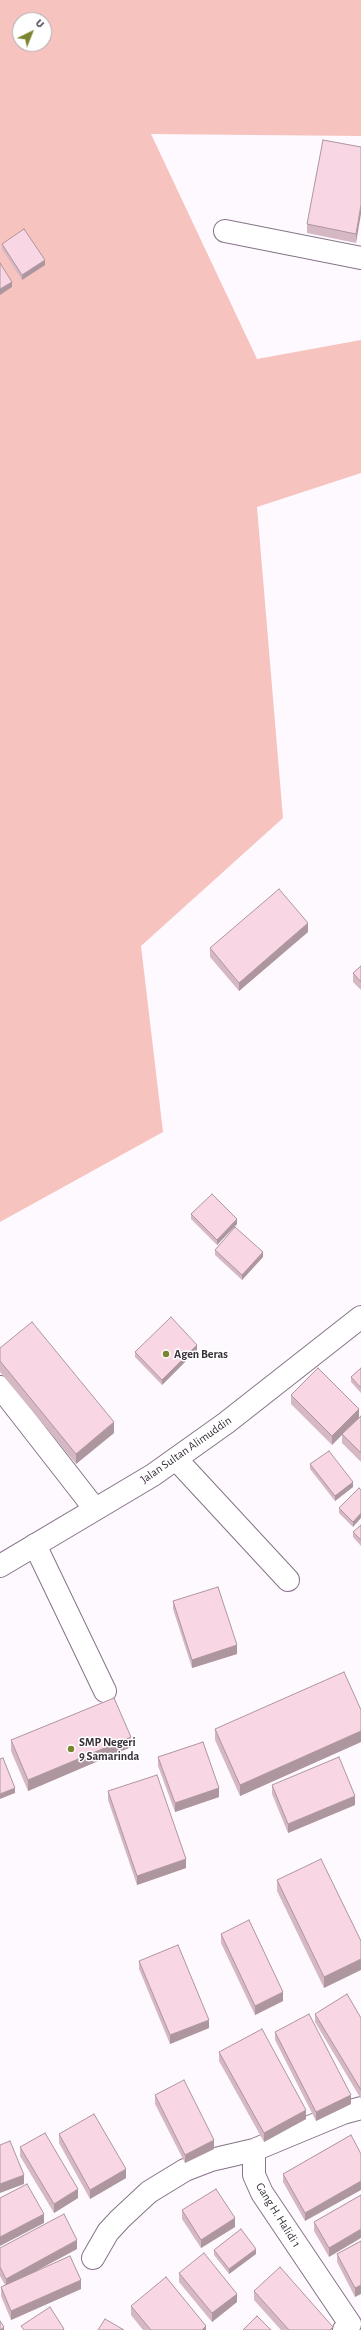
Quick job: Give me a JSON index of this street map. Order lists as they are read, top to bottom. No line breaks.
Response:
{"streets":{"street":["Jalan Sultan Alimuddin","Gang H. Halidi 1"]},"places":["Agen Beras","SMP Negeri 9 Samarinda"],"north":"top right"}
